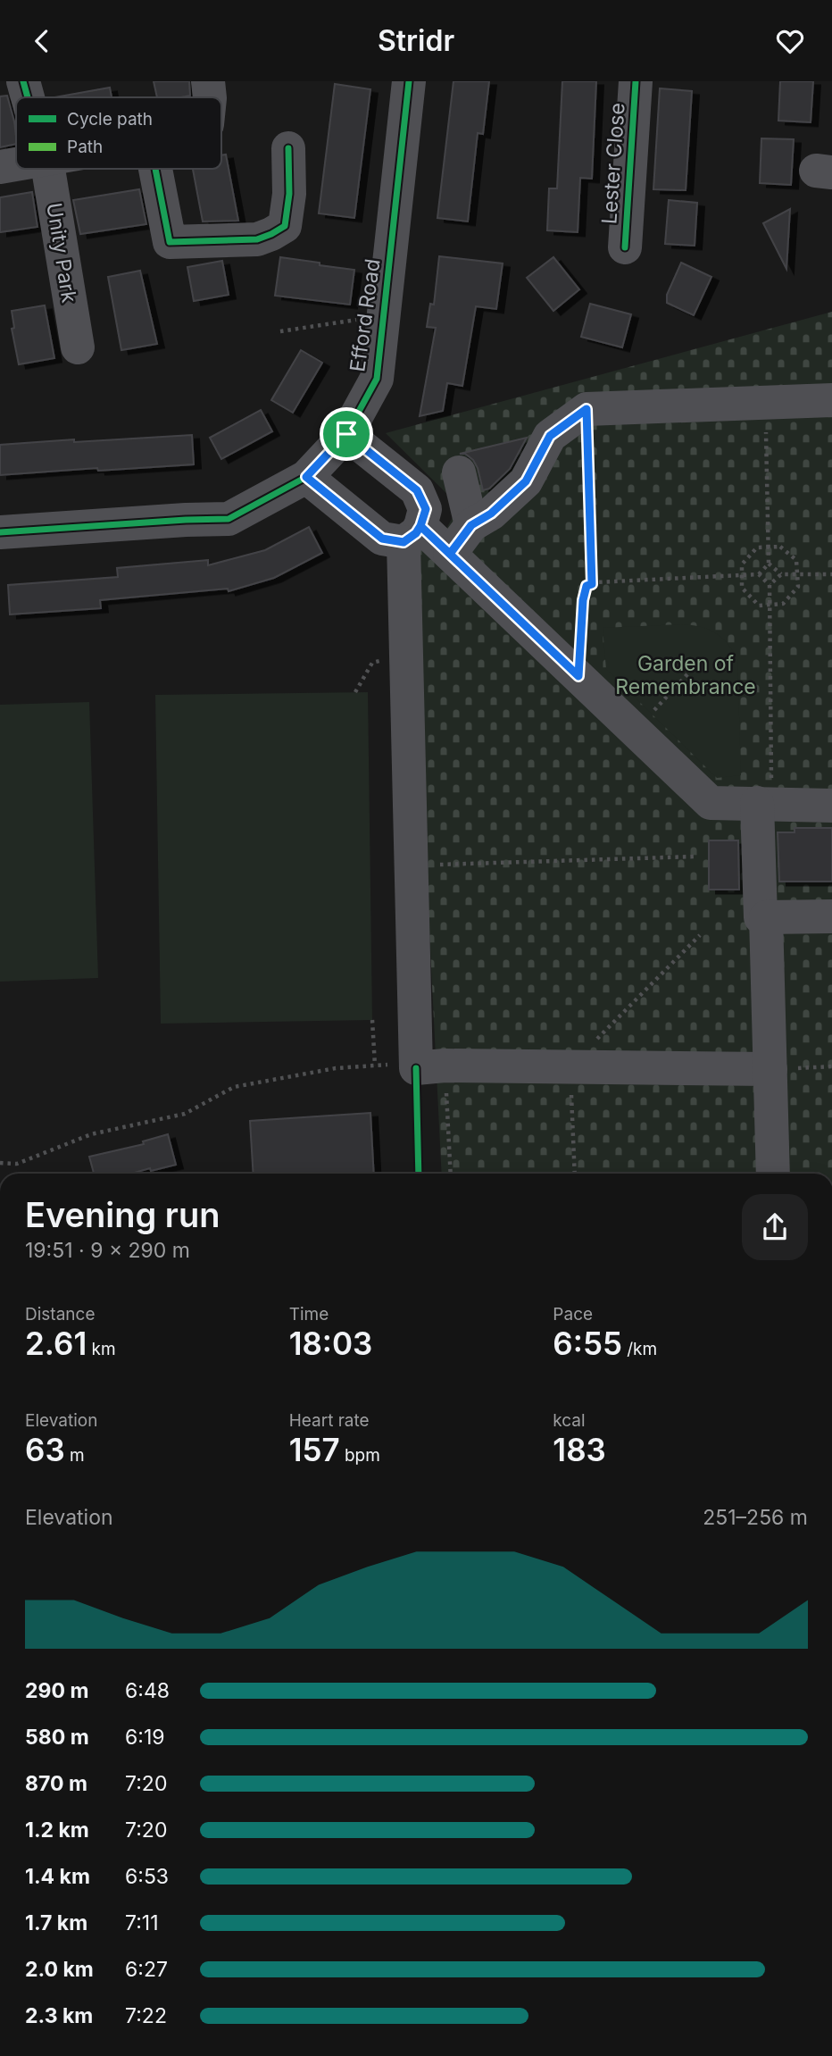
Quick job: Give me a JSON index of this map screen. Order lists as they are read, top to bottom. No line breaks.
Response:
{"streets":{"street":["Lester Close","Unity Park","Efford Road"]},"parks":["Garden of Remembrance"],"legend":["Cycle path","Path"],"page":{"header":"Stridr","heading":["Evening run","19:51 · 9 × 290 m"],"stats":[["Distance","2.61 km"],["Time","18:03"],["Pace","6:55 /km"],["Elevation","63 m"],["Heart rate","157 bpm"],["kcal","183"]],"chart":["Elevation","251–256 m"],"list":[{"name":"290 m","note":"6:48"},{"name":"580 m","note":"6:19"},{"name":"870 m","note":"7:20"},{"name":"1.2 km","note":"7:20"},{"name":"1.4 km","note":"6:53"},{"name":"1.7 km","note":"7:11"},{"name":"2.0 km","note":"6:27"},{"name":"2.3 km","note":"7:22"}]}}
